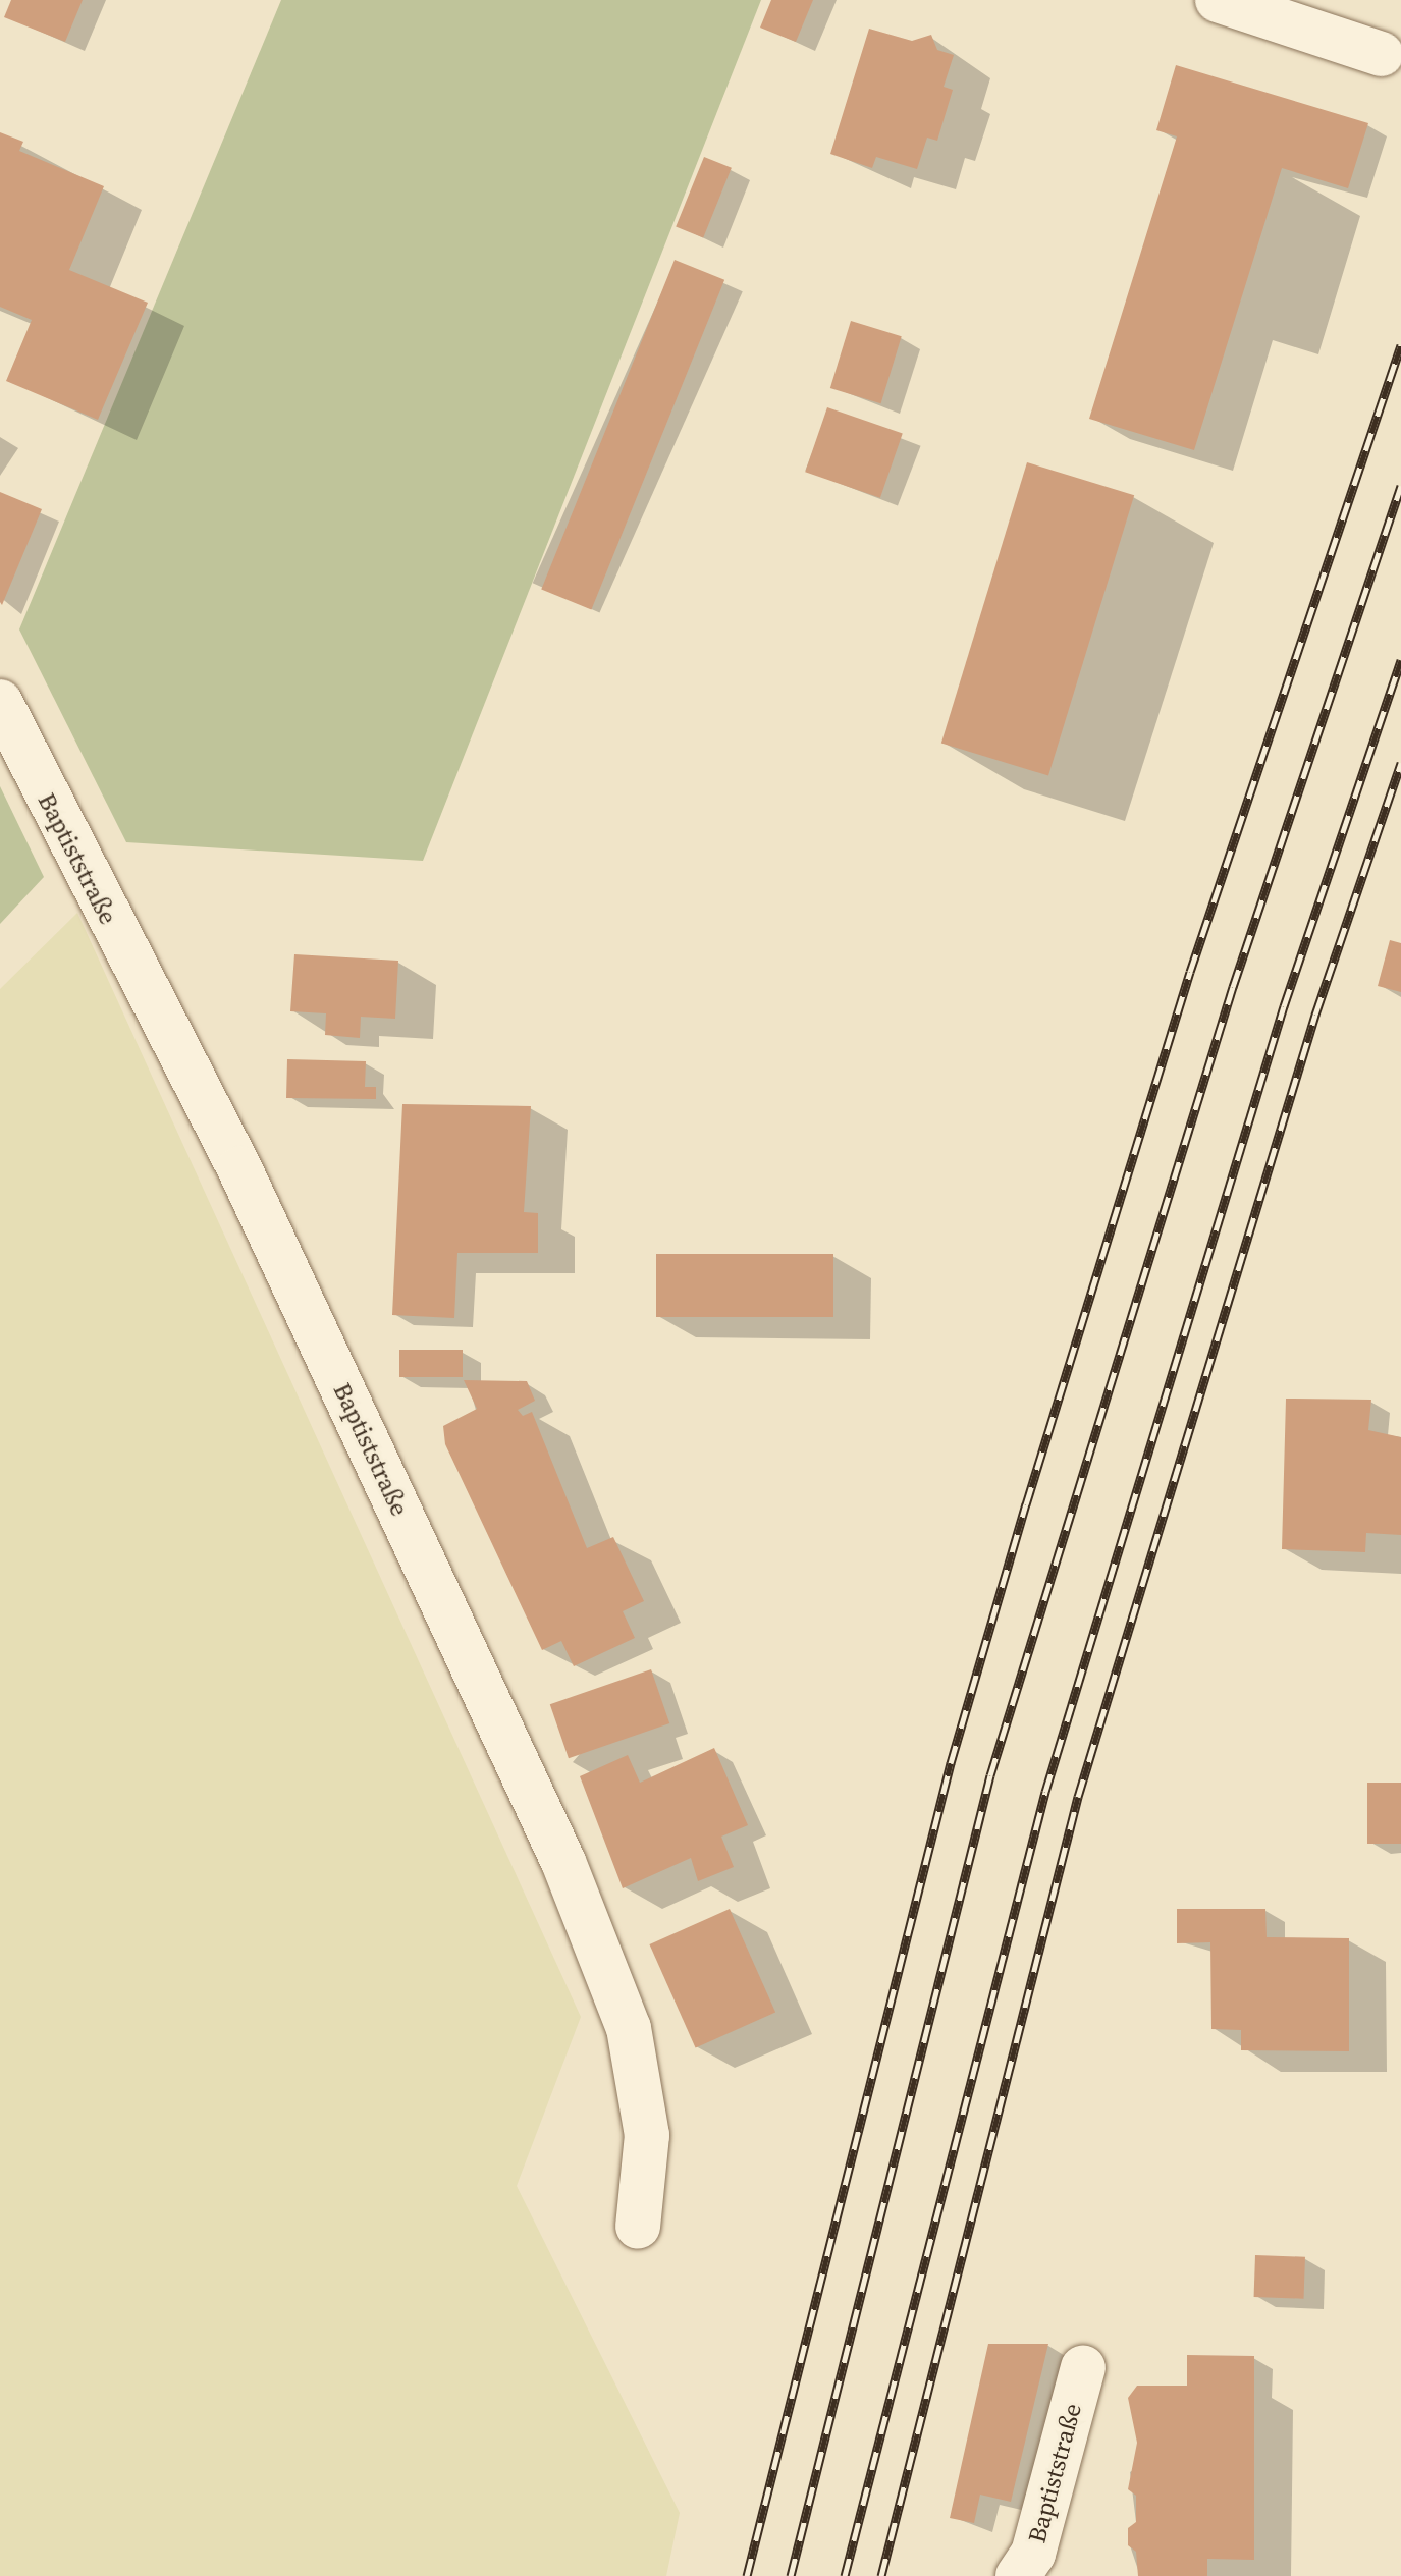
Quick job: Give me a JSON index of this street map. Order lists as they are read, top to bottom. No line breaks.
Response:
{"streets":{"street":["Baptiststraße"]}}
